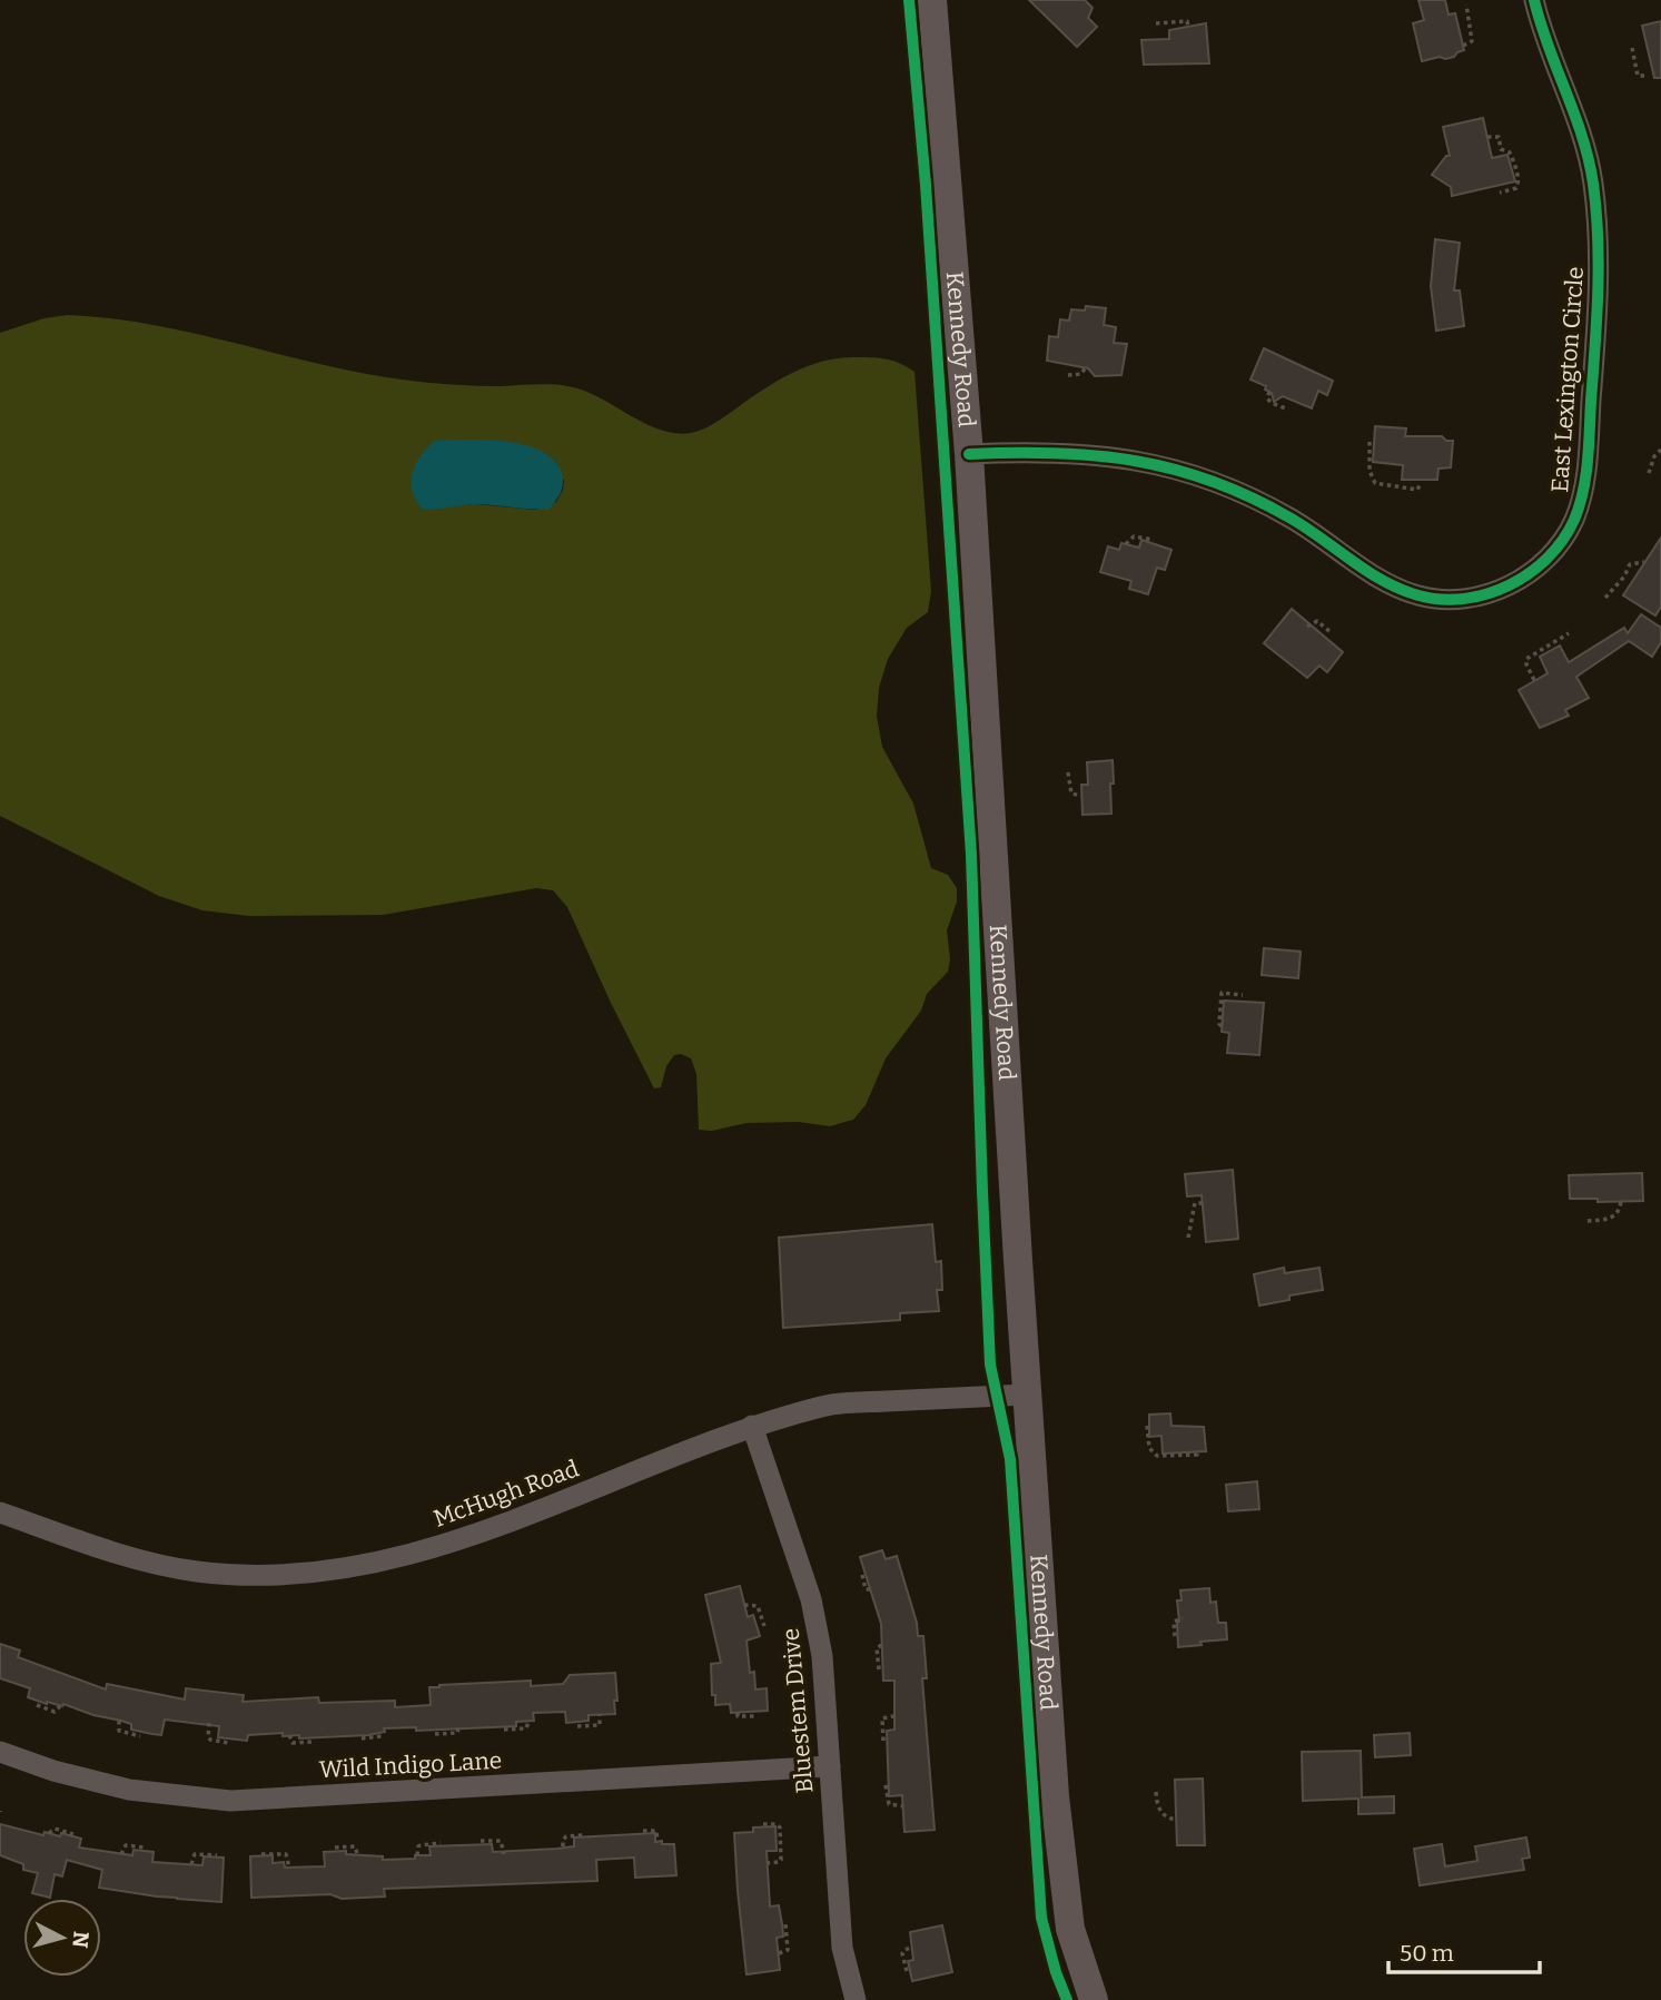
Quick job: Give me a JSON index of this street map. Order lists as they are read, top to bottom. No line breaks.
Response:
{"streets":{"main road":["Kennedy Road"],"street":["East Lexington Circle","McHugh Road","Bluestem Drive","Wild Indigo Lane"]},"crossings":[["Kennedy Road","East Lexington Circle"],["Kennedy Road","McHugh Road"],["McHugh Road","Bluestem Drive"],["Bluestem Drive","Wild Indigo Lane"]],"scale_bar":"50 m","north":"right"}
